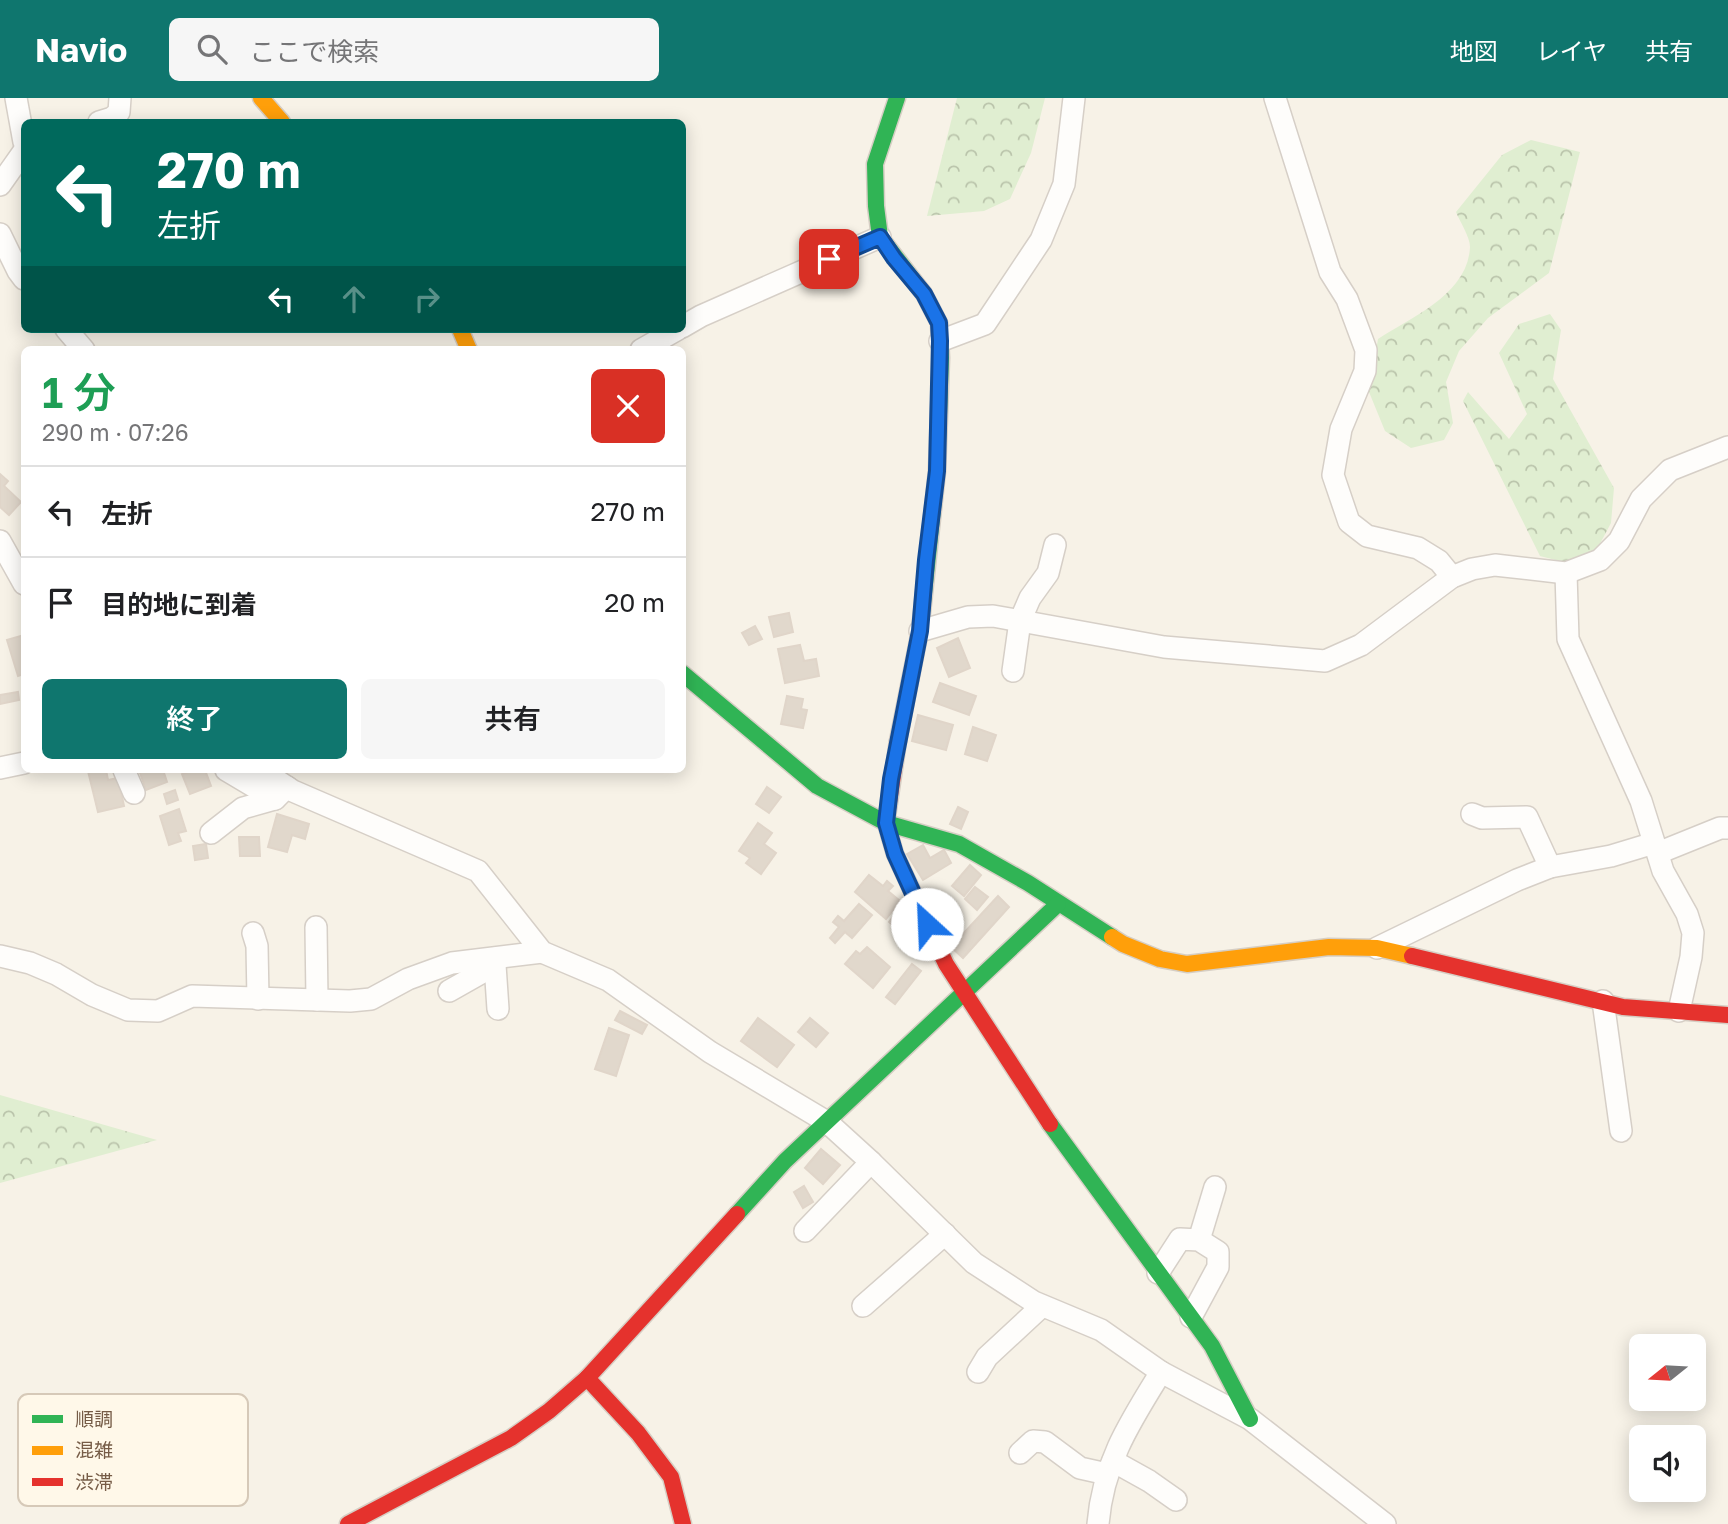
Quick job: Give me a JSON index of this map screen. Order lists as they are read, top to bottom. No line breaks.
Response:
{"legend":["順調","混雑","渋滞"],"north":"left","page":{"header":"Navio","search":"ここで検索","nav":["地図","レイヤ","共有"],"turn":["270 m","左折"],"heading":["1 分","290 m · 07:26"],"list":[{"name":"左折","value":"270 m"},{"name":"目的地に到着","value":"20 m"}],"buttons":["終了","共有"]}}
